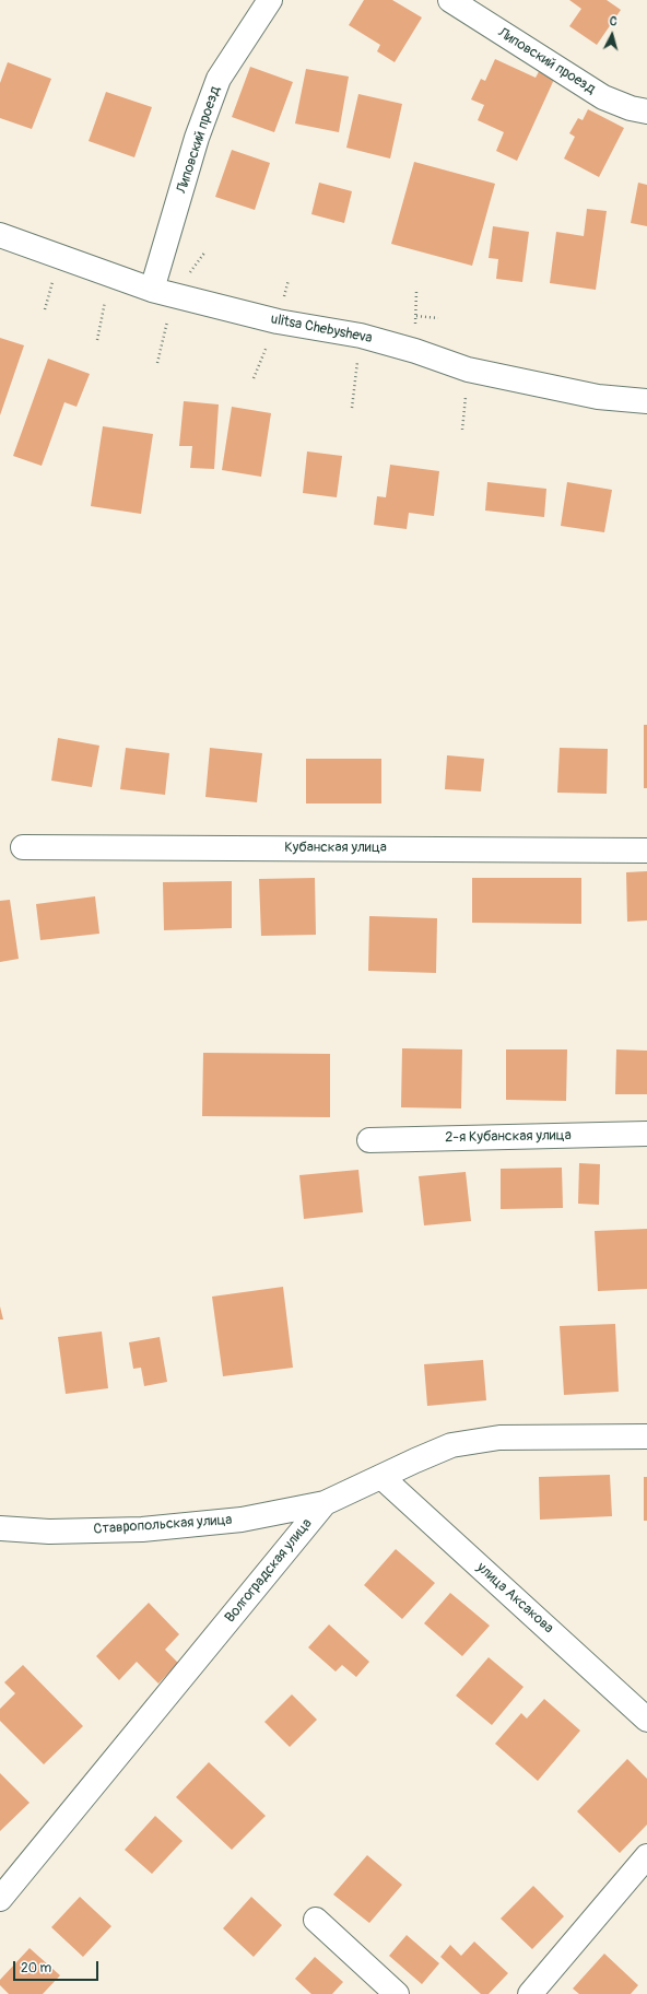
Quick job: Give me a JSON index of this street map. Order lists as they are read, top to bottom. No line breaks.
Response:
{"streets":{"street":["Липовский проезд","ulitsa Chebysheva","Кубанская улица","2-я Кубанская улица","Ставропольская улица","Волгоградская улица","улица Аксакова"]},"crossings":[["Липовский проезд","ulitsa Chebysheva"],["Ставропольская улица","Волгоградская улица"],["Волгоградская улица","улица Аксакова"]],"scale_bar":"20 m","north":"top"}
